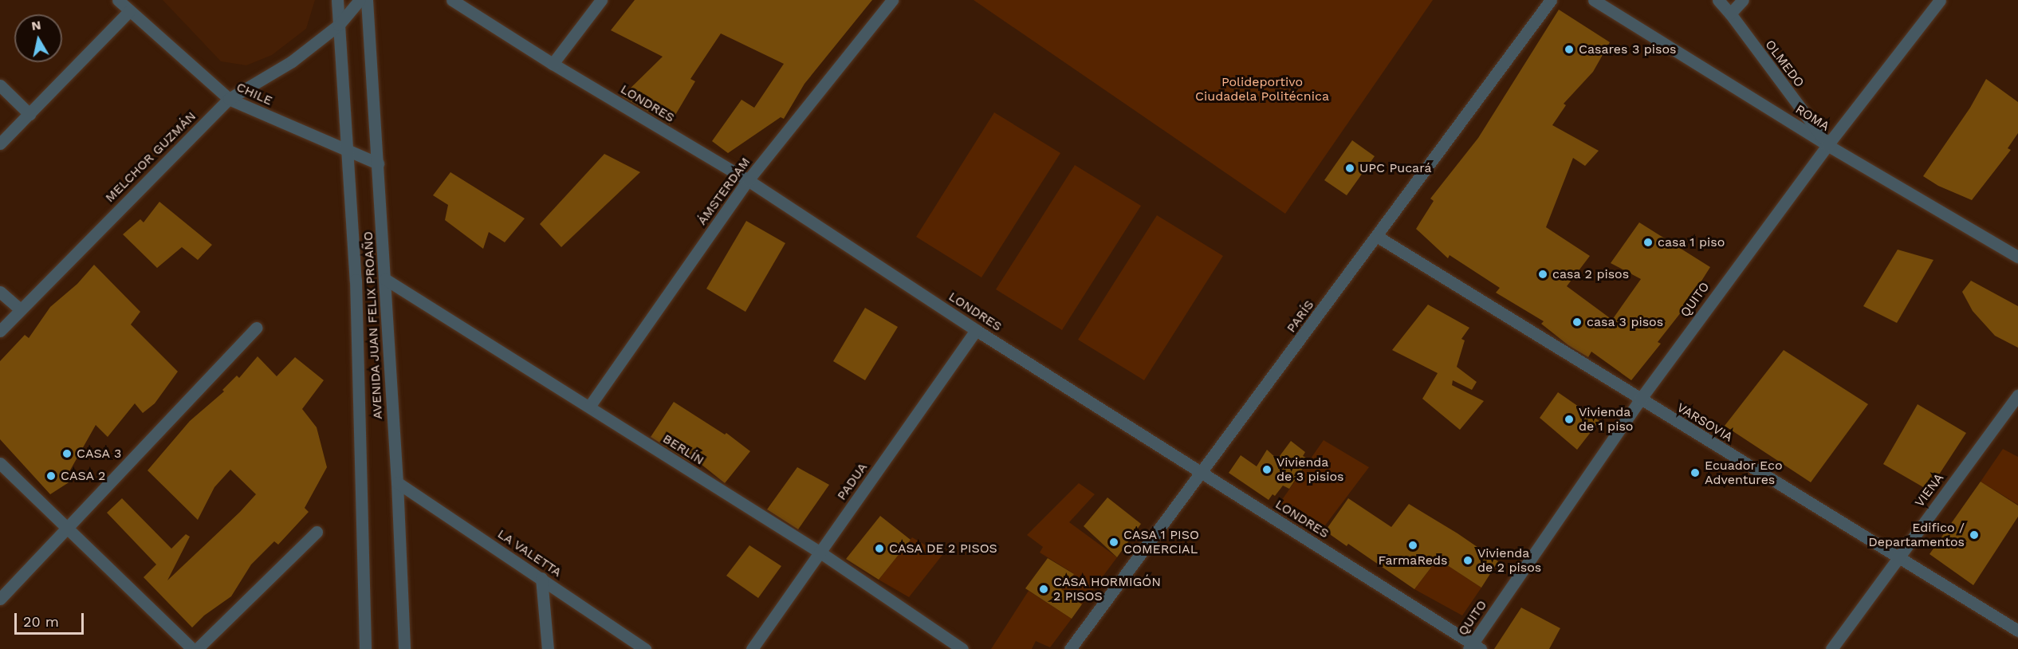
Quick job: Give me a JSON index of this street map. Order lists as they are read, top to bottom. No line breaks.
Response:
{"streets":{"street":["OLMEDO","CHILE","LONDRES","ROMA","MELCHOR GUZMÁN","ÁMSTERDAM","QUITO","PARÍS","AVENIDA JUAN FELIX PROAÑO","VARSOVIA","BERLÍN","PADUA","VIENA","LA VALETTA"]},"crossings":[["OLMEDO","ROMA"],["OLMEDO","QUITO"],["CHILE","MELCHOR GUZMÁN"],["CHILE","AVENIDA JUAN FELIX PROAÑO"],["LONDRES","ÁMSTERDAM"],["LONDRES","QUITO"],["LONDRES","PARÍS"],["LONDRES","PADUA"],["ROMA","QUITO"],["MELCHOR GUZMÁN","AVENIDA JUAN FELIX PROAÑO"],["ÁMSTERDAM","BERLÍN"],["QUITO","VARSOVIA"],["PARÍS","VARSOVIA"],["AVENIDA JUAN FELIX PROAÑO","BERLÍN"],["AVENIDA JUAN FELIX PROAÑO","LA VALETTA"],["VARSOVIA","VIENA"],["BERLÍN","PADUA"]],"parks":["Polideportivo Ciudadela Politécnica"],"places":["Casares 3 pisos","UPC Pucará","casa 1 piso","casa 2 pisos","casa 3 pisos","Vivienda de 1 piso","CASA 3","Vivienda de 3 pisios","Ecuador Eco Adventures","CASA 2","Edifico / Departamentos","CASA 1 PISO COMERCIAL","FarmaReds","CASA DE 2 PISOS","Vivienda de 2 pisos","CASA HORMIGÓN 2 PISOS"],"scale_bar":"20 m","north":"top"}
